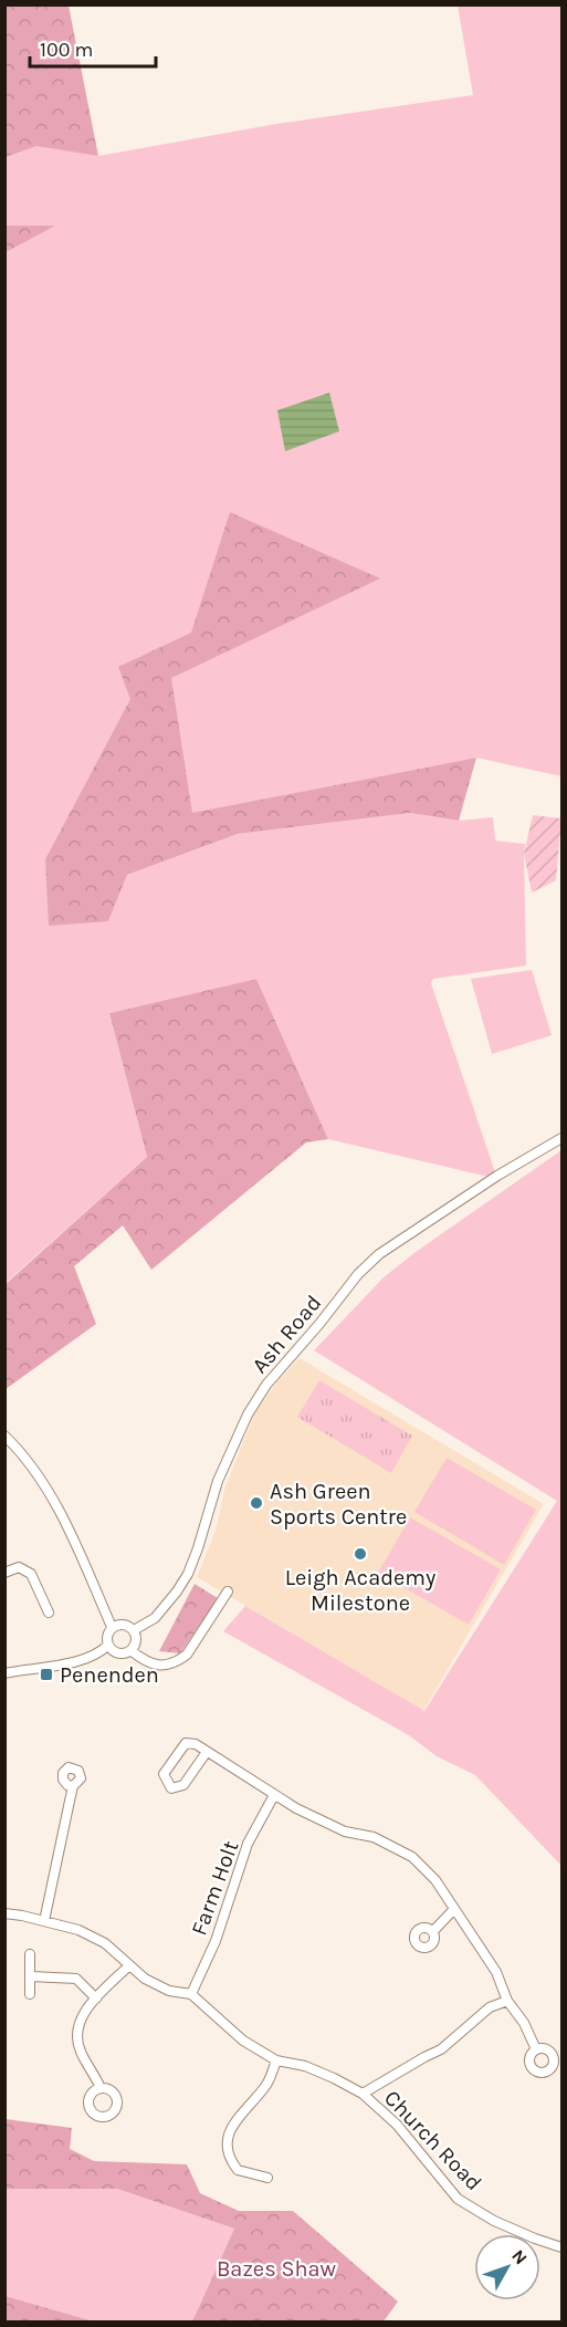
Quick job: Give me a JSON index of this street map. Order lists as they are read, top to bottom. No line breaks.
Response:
{"streets":{"street":["Ash Road","Farm Holt","Church Road"]},"crossings":[["Farm Holt","Church Road"]],"parks":["Bazes Shaw"],"places":{"other":["Ash Green Sports Centre","Leigh Academy Milestone"],"transit":["Penenden"]},"scale_bar":"100 m","north":"top right"}
